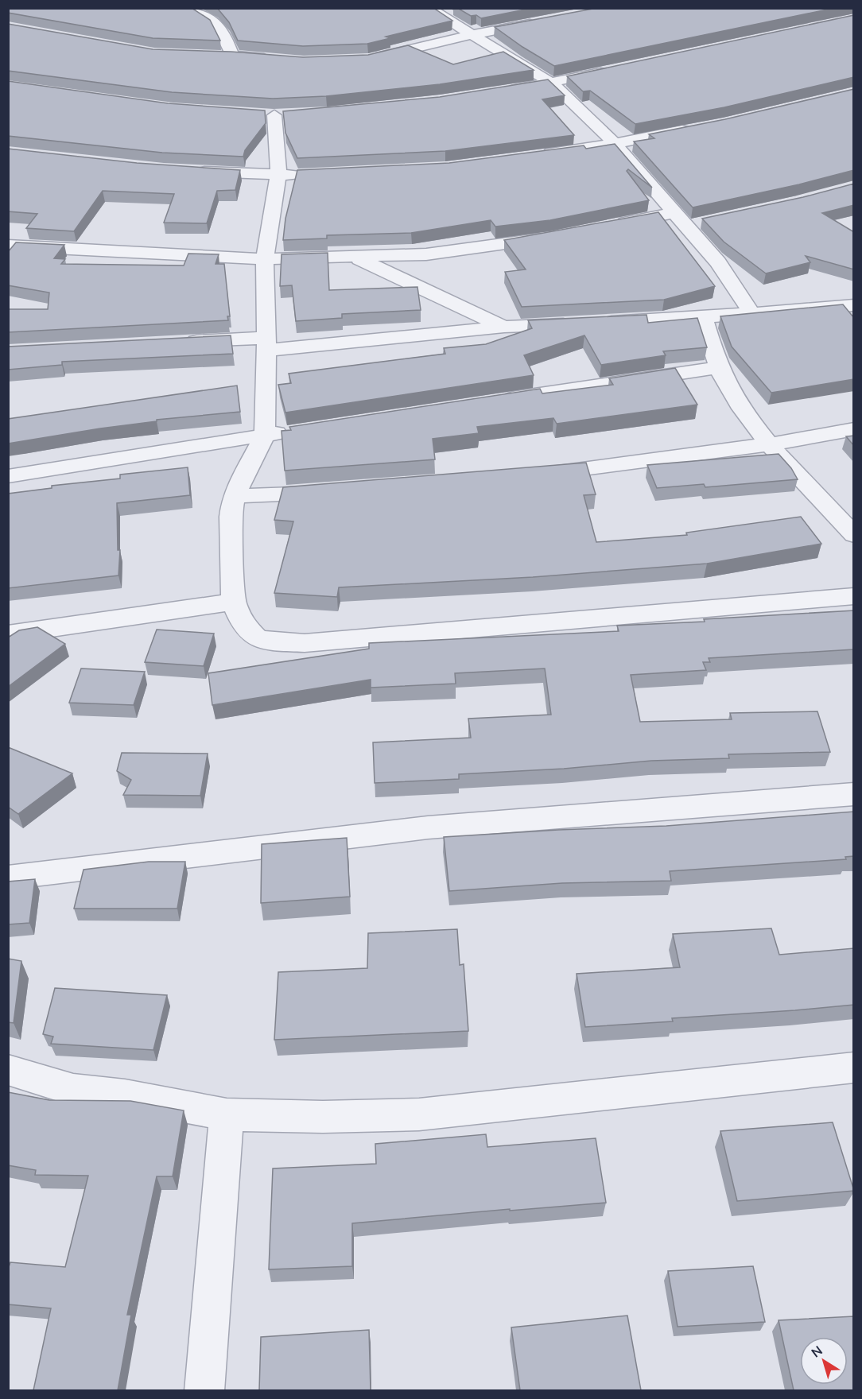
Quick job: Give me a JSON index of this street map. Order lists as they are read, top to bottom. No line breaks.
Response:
{"north":"top left"}
